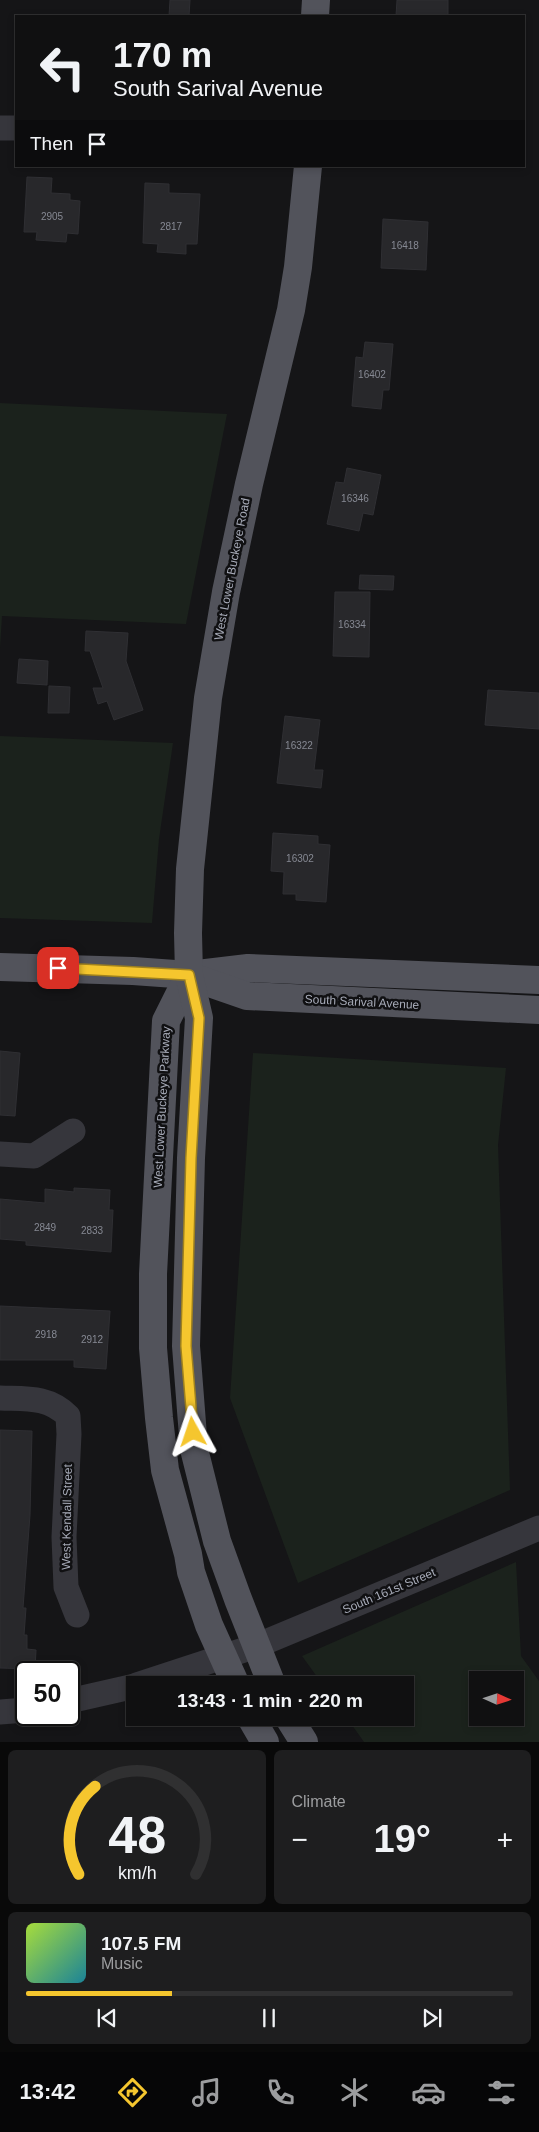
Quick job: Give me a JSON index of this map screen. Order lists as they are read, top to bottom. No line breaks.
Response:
{"streets":{"main road":["West Lower Buckeye Road","South Sarival Avenue","West Lower Buckeye Parkway"],"street":["West Kendall Street","South 161st Street"]},"crossings":[["West Lower Buckeye Road","South Sarival Avenue"],["West Lower Buckeye Road","West Lower Buckeye Parkway"],["South Sarival Avenue","West Lower Buckeye Parkway"],["West Lower Buckeye Parkway","South 161st Street"]],"house_numbers":["2905","2817","16418","16402","16346","16334","16322","16302","2849","2833","2918","2912"],"north":"right","page":{"turn":["170 m","South Sarival Avenue"],"then":"Then","limit":"50","trip":"13:43 · 1 min · 220 m","tile":"Climate","heat":["−","19°","+"],"song":["107.5 FM","Music"],"tabs":"13:42","gauge":["48","km/h"]}}
